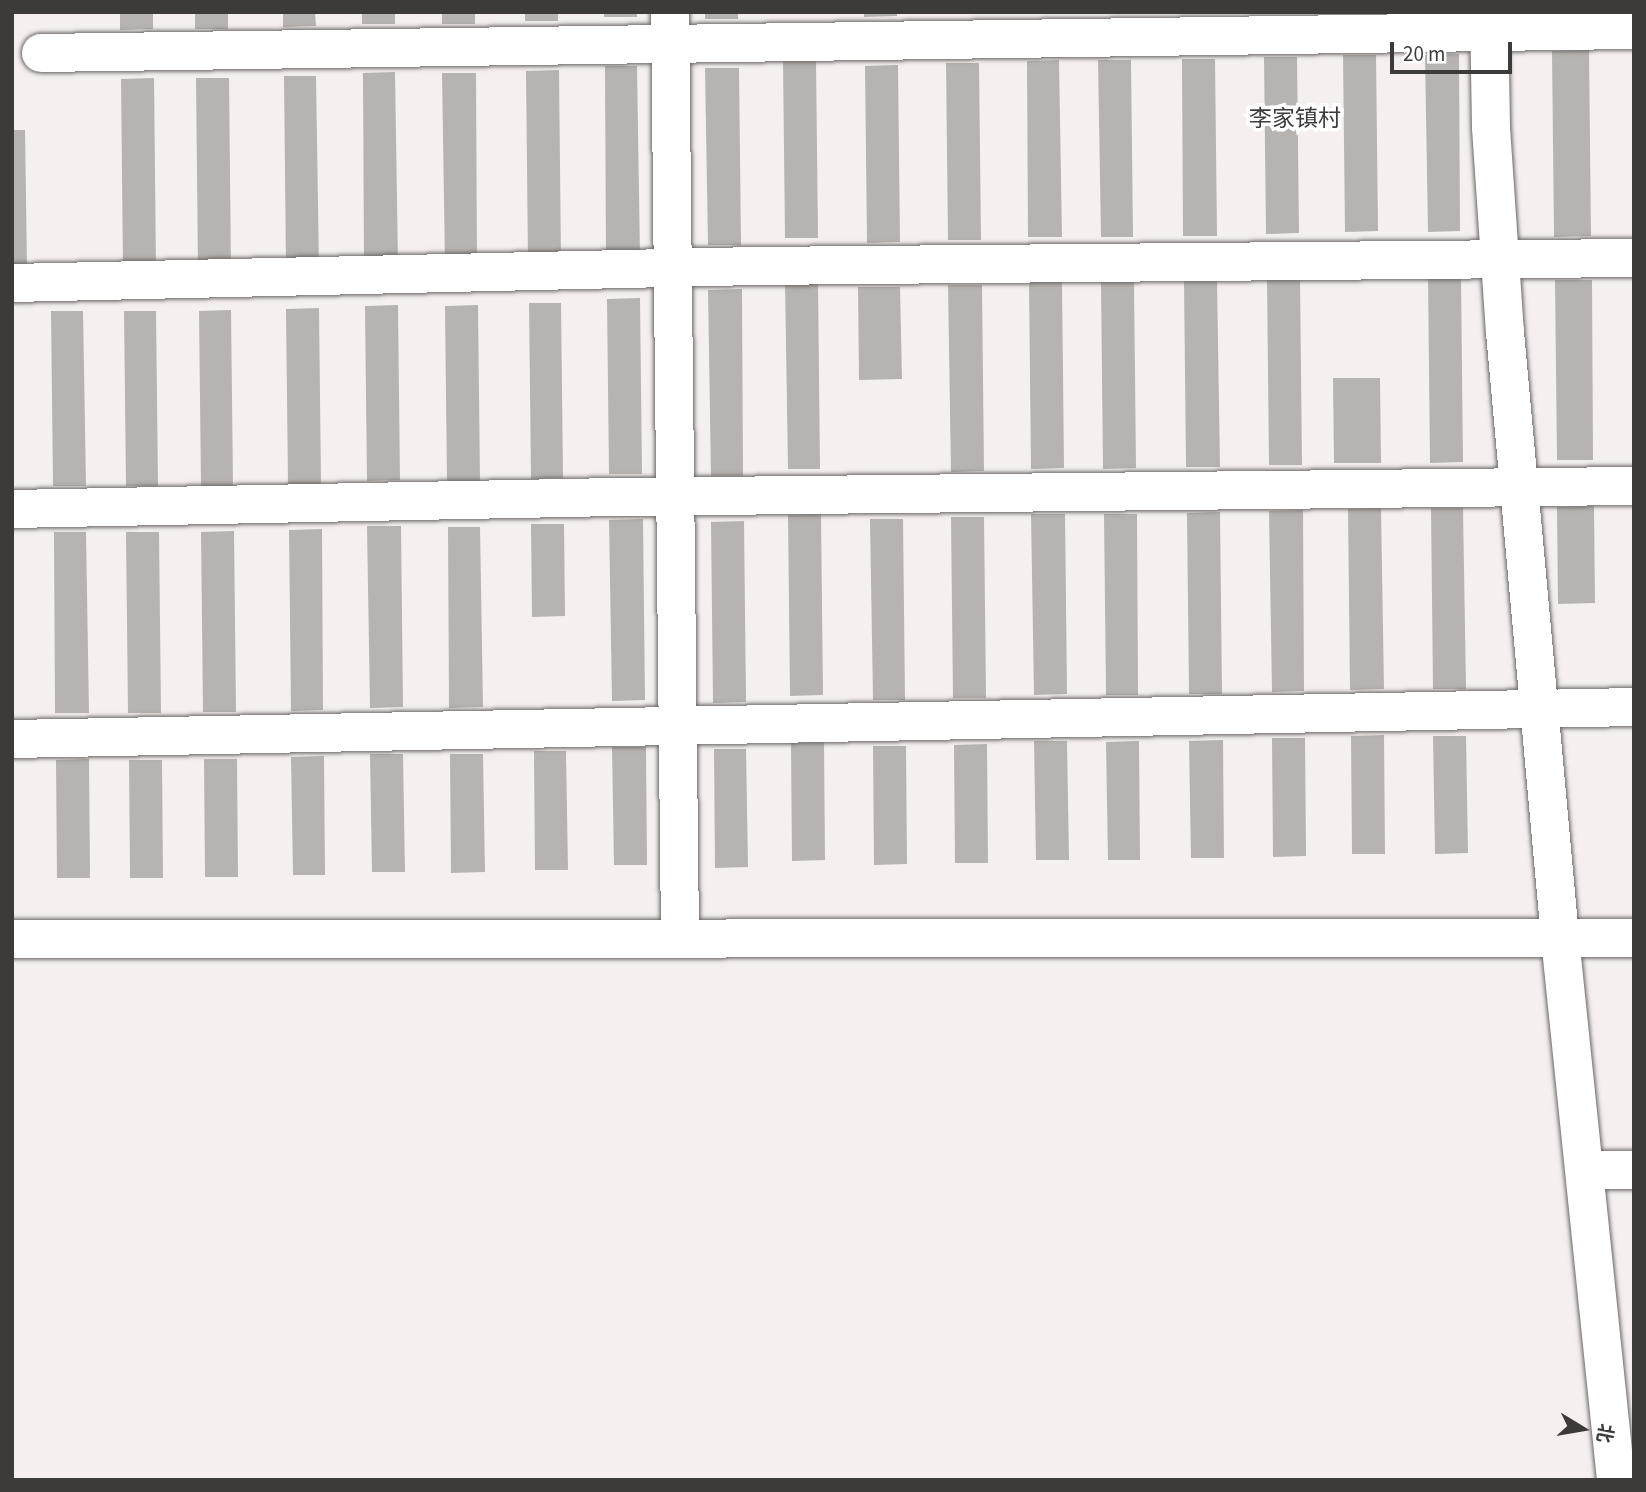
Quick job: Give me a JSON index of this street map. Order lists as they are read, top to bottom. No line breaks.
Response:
{"districts":["李家镇村"],"scale_bar":"20 m","north":"right"}
